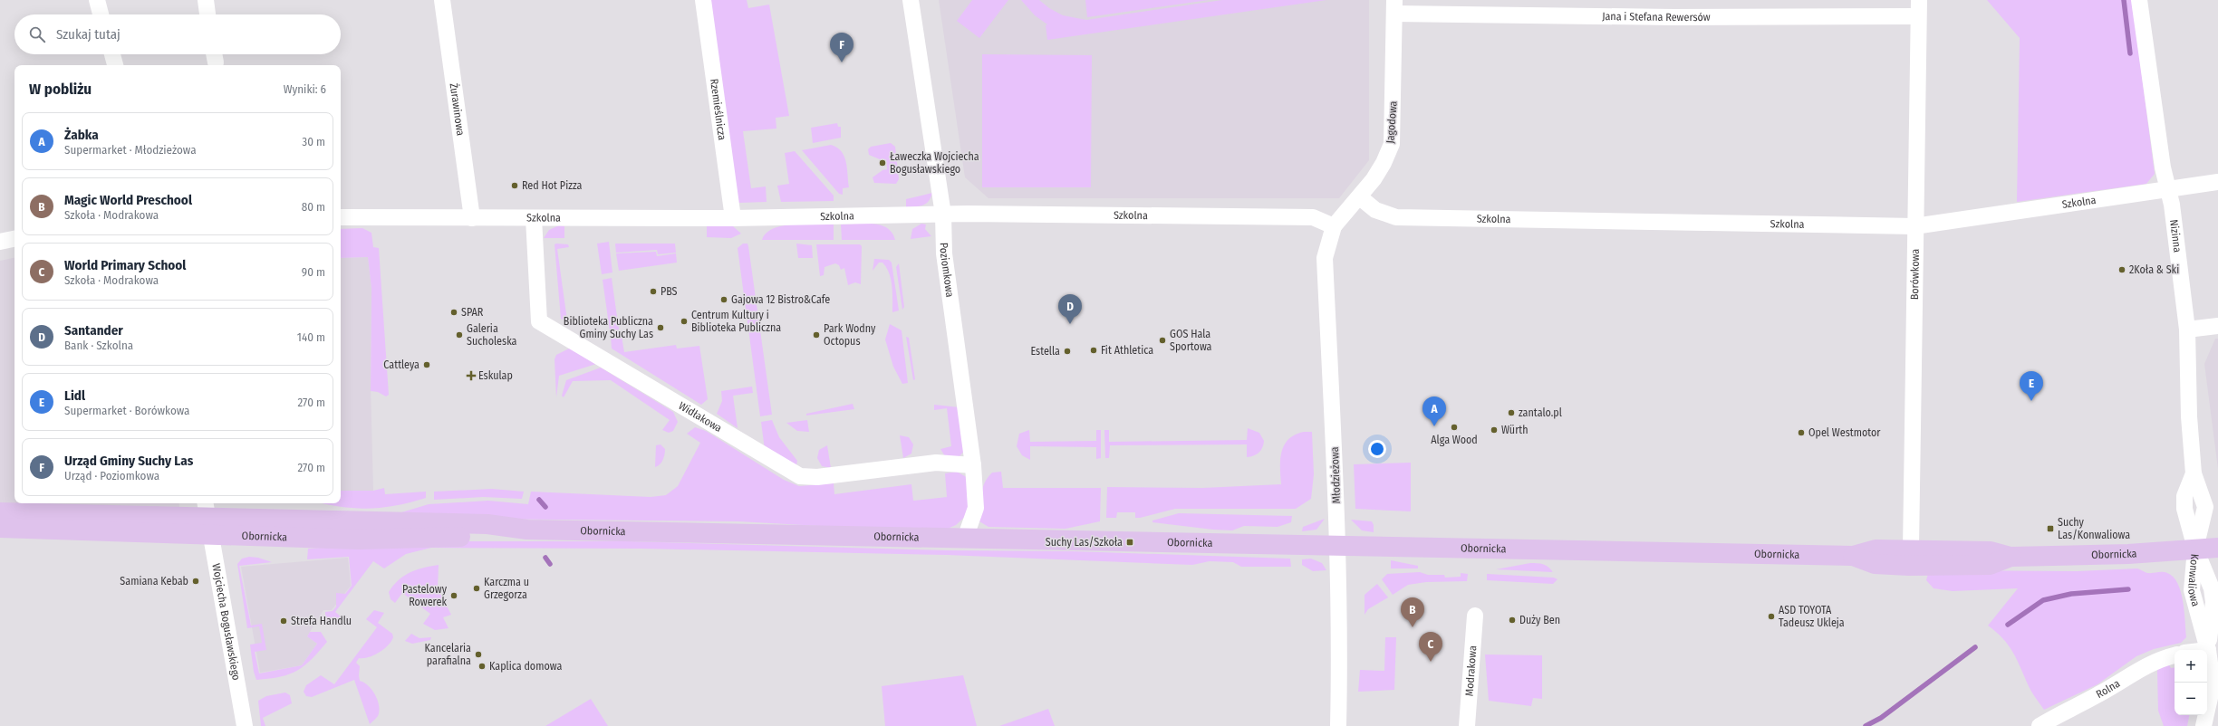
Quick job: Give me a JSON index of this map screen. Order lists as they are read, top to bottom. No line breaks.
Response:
{"streets":{"main road":["Obornicka"],"street":["Jana i Stefana Rewersów","Żurawinowa","Rzemieślnicza","Jagodowa","Szkolna","Nizinna","Poziomkowa","Borówkowa","Widłakowa","Młodzieżowa","Konwaliowa","Wojciecha Bogusławskiego","Modrakowa","Rolna"]},"crossings":[["Jana i Stefana Rewersów","Jagodowa"],["Jana i Stefana Rewersów","Borówkowa"],["Żurawinowa","Szkolna"],["Rzemieślnicza","Szkolna"],["Jagodowa","Szkolna"],["Jagodowa","Młodzieżowa"],["Szkolna","Nizinna"],["Szkolna","Poziomkowa"],["Szkolna","Borówkowa"],["Szkolna","Widłakowa"],["Szkolna","Młodzieżowa"],["Nizinna","Obornicka"],["Nizinna","Konwaliowa"],["Poziomkowa","Widłakowa"],["Poziomkowa","Obornicka"],["Borówkowa","Obornicka"],["Młodzieżowa","Obornicka"],["Obornicka","Konwaliowa"],["Obornicka","Wojciecha Bogusławskiego"]],"places":{"other":["Ławeczka Wojciecha Bogusławskiego","Red Hot Pizza","2Koła & Ski","PBS","Gajowa 12 Bistro&Cafe","SPAR","Centrum Kultury i Biblioteka Publiczna","Biblioteka Publiczna Gminy Suchy Las","Galeria Sucholeska","Park Wodny Octopus","GOS Hala Sportowa","Fit Athletica","Estella","Cattleya","zantalo.pl","Alga Wood","Würth","Opel Westmotor","Samiana Kebab","Karczma u Grzegorza","Pastelowy Rowerek","ASD TOYOTA Tadeusz Ukleja","Duży Ben","Strefa Handlu","Kancelaria parafialna","Kaplica domowa"],"health":["Eskulap"],"transit":["Suchy Las/Konwaliowa","Suchy Las/Szkoła"]},"page":{"search":"Szukaj tutaj","pins":["F","D","E","A","B","C"],"heading":["W pobliżu","Wyniki: 6"],"list":[{"mark":"A","name":"Żabka","note":"Supermarket · Młodzieżowa","value":"30 m"},{"mark":"B","name":"Magic World Preschool","note":"Szkoła · Modrakowa","value":"80 m"},{"mark":"C","name":"World Primary School","note":"Szkoła · Modrakowa","value":"90 m"},{"mark":"D","name":"Santander","note":"Bank · Szkolna","value":"140 m"},{"mark":"E","name":"Lidl","note":"Supermarket · Borówkowa","value":"270 m"},{"mark":"F","name":"Urząd Gminy Suchy Las","note":"Urząd · Poziomkowa","value":"270 m"}],"map_buttons":["+","−"]}}
